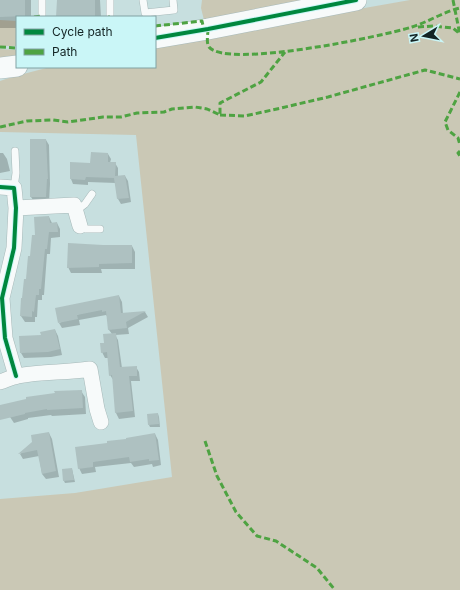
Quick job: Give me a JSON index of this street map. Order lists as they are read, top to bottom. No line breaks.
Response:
{"legend":["Cycle path","Path"],"north":"left"}
